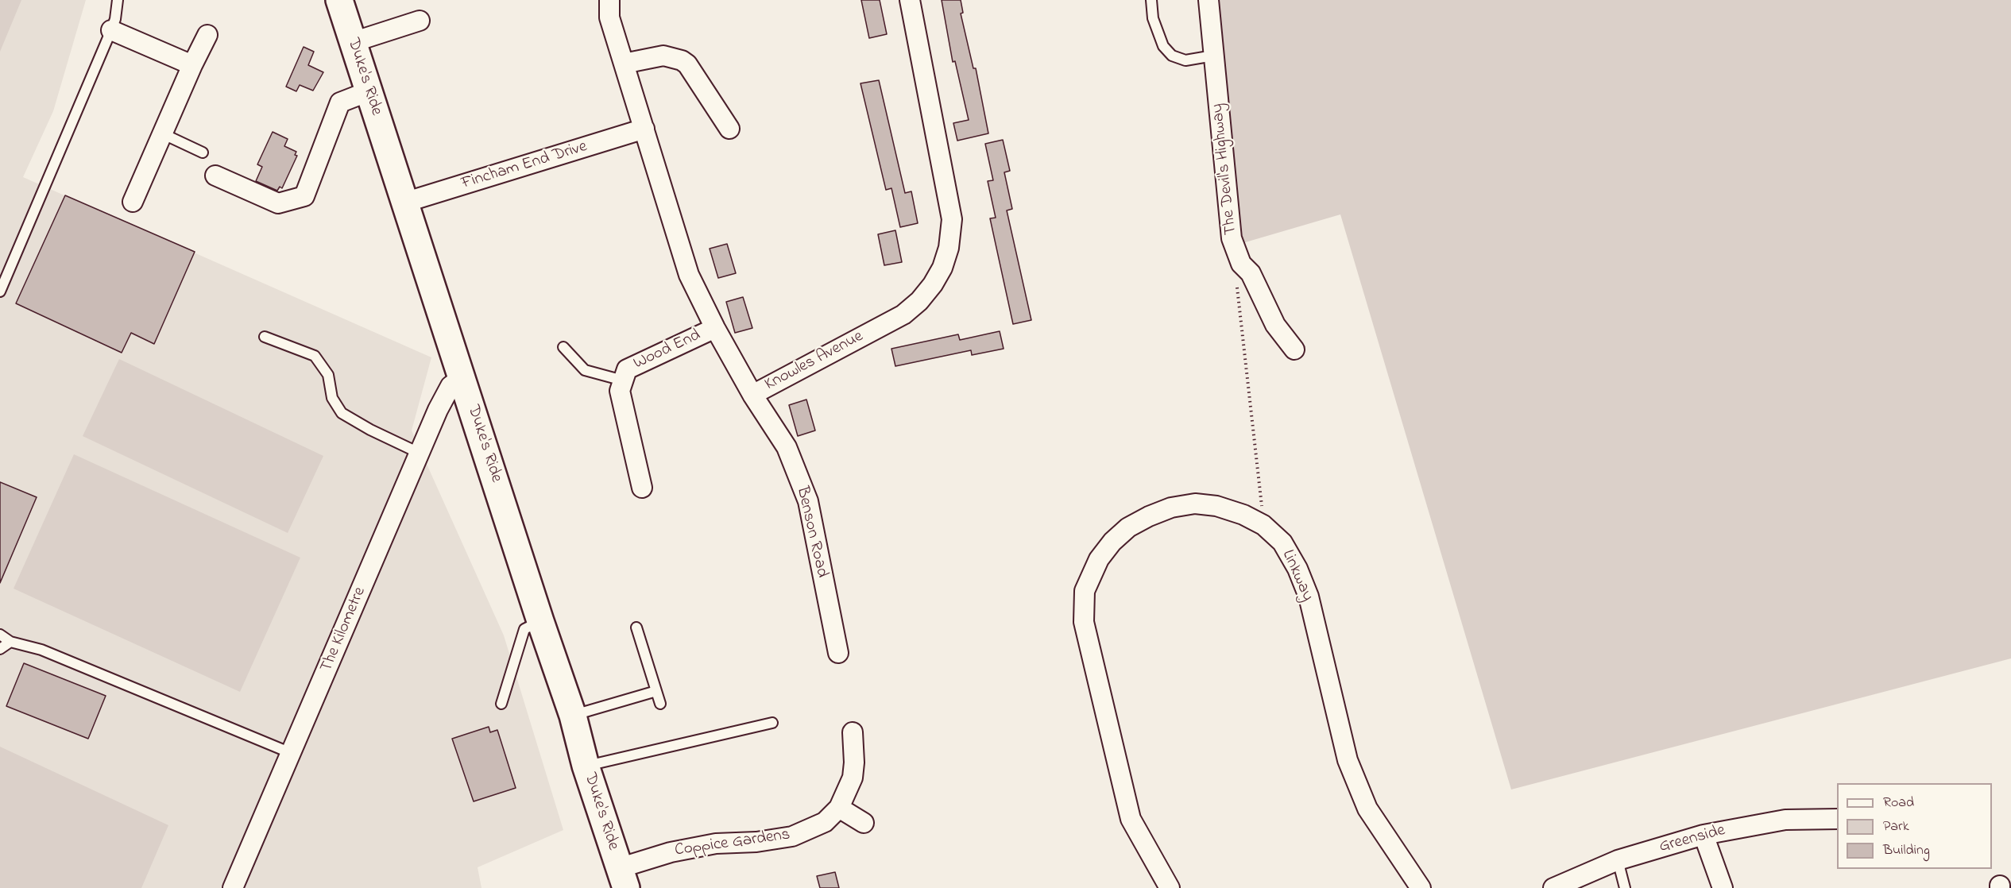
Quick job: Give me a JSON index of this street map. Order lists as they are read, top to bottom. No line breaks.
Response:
{"streets":{"main road":["Duke's Ride"],"street":["Fincham End Drive","The Devil's Highway","Wood End","Knowles Avenue","Benson Road","Linkway","The Kilometre","Greenside","Coppice Gardens"]},"crossings":[["Duke's Ride","Fincham End Drive"],["Duke's Ride","The Kilometre"],["Duke's Ride","Coppice Gardens"],["Fincham End Drive","Knowles Avenue"],["Wood End","Knowles Avenue"],["Knowles Avenue","Benson Road"]],"legend":["Road","Park","Building"]}
